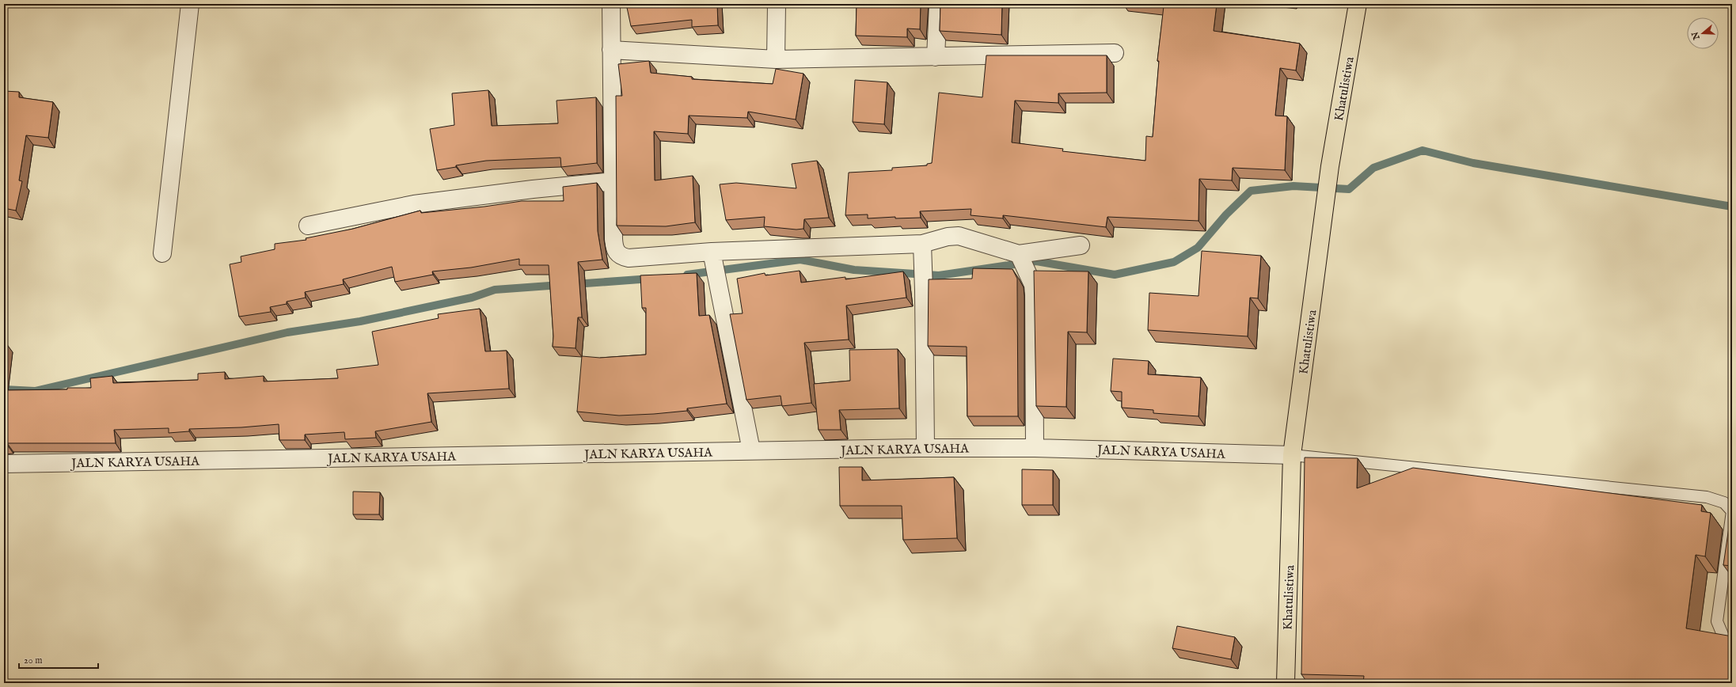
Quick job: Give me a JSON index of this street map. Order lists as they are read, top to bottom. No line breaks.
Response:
{"streets":{"highway":["Khatulistiwa"],"street":["JALN KARYA USAHA"]},"crossings":[["Khatulistiwa","JALN KARYA USAHA"]],"scale_bar":"20 m","north":"left"}
